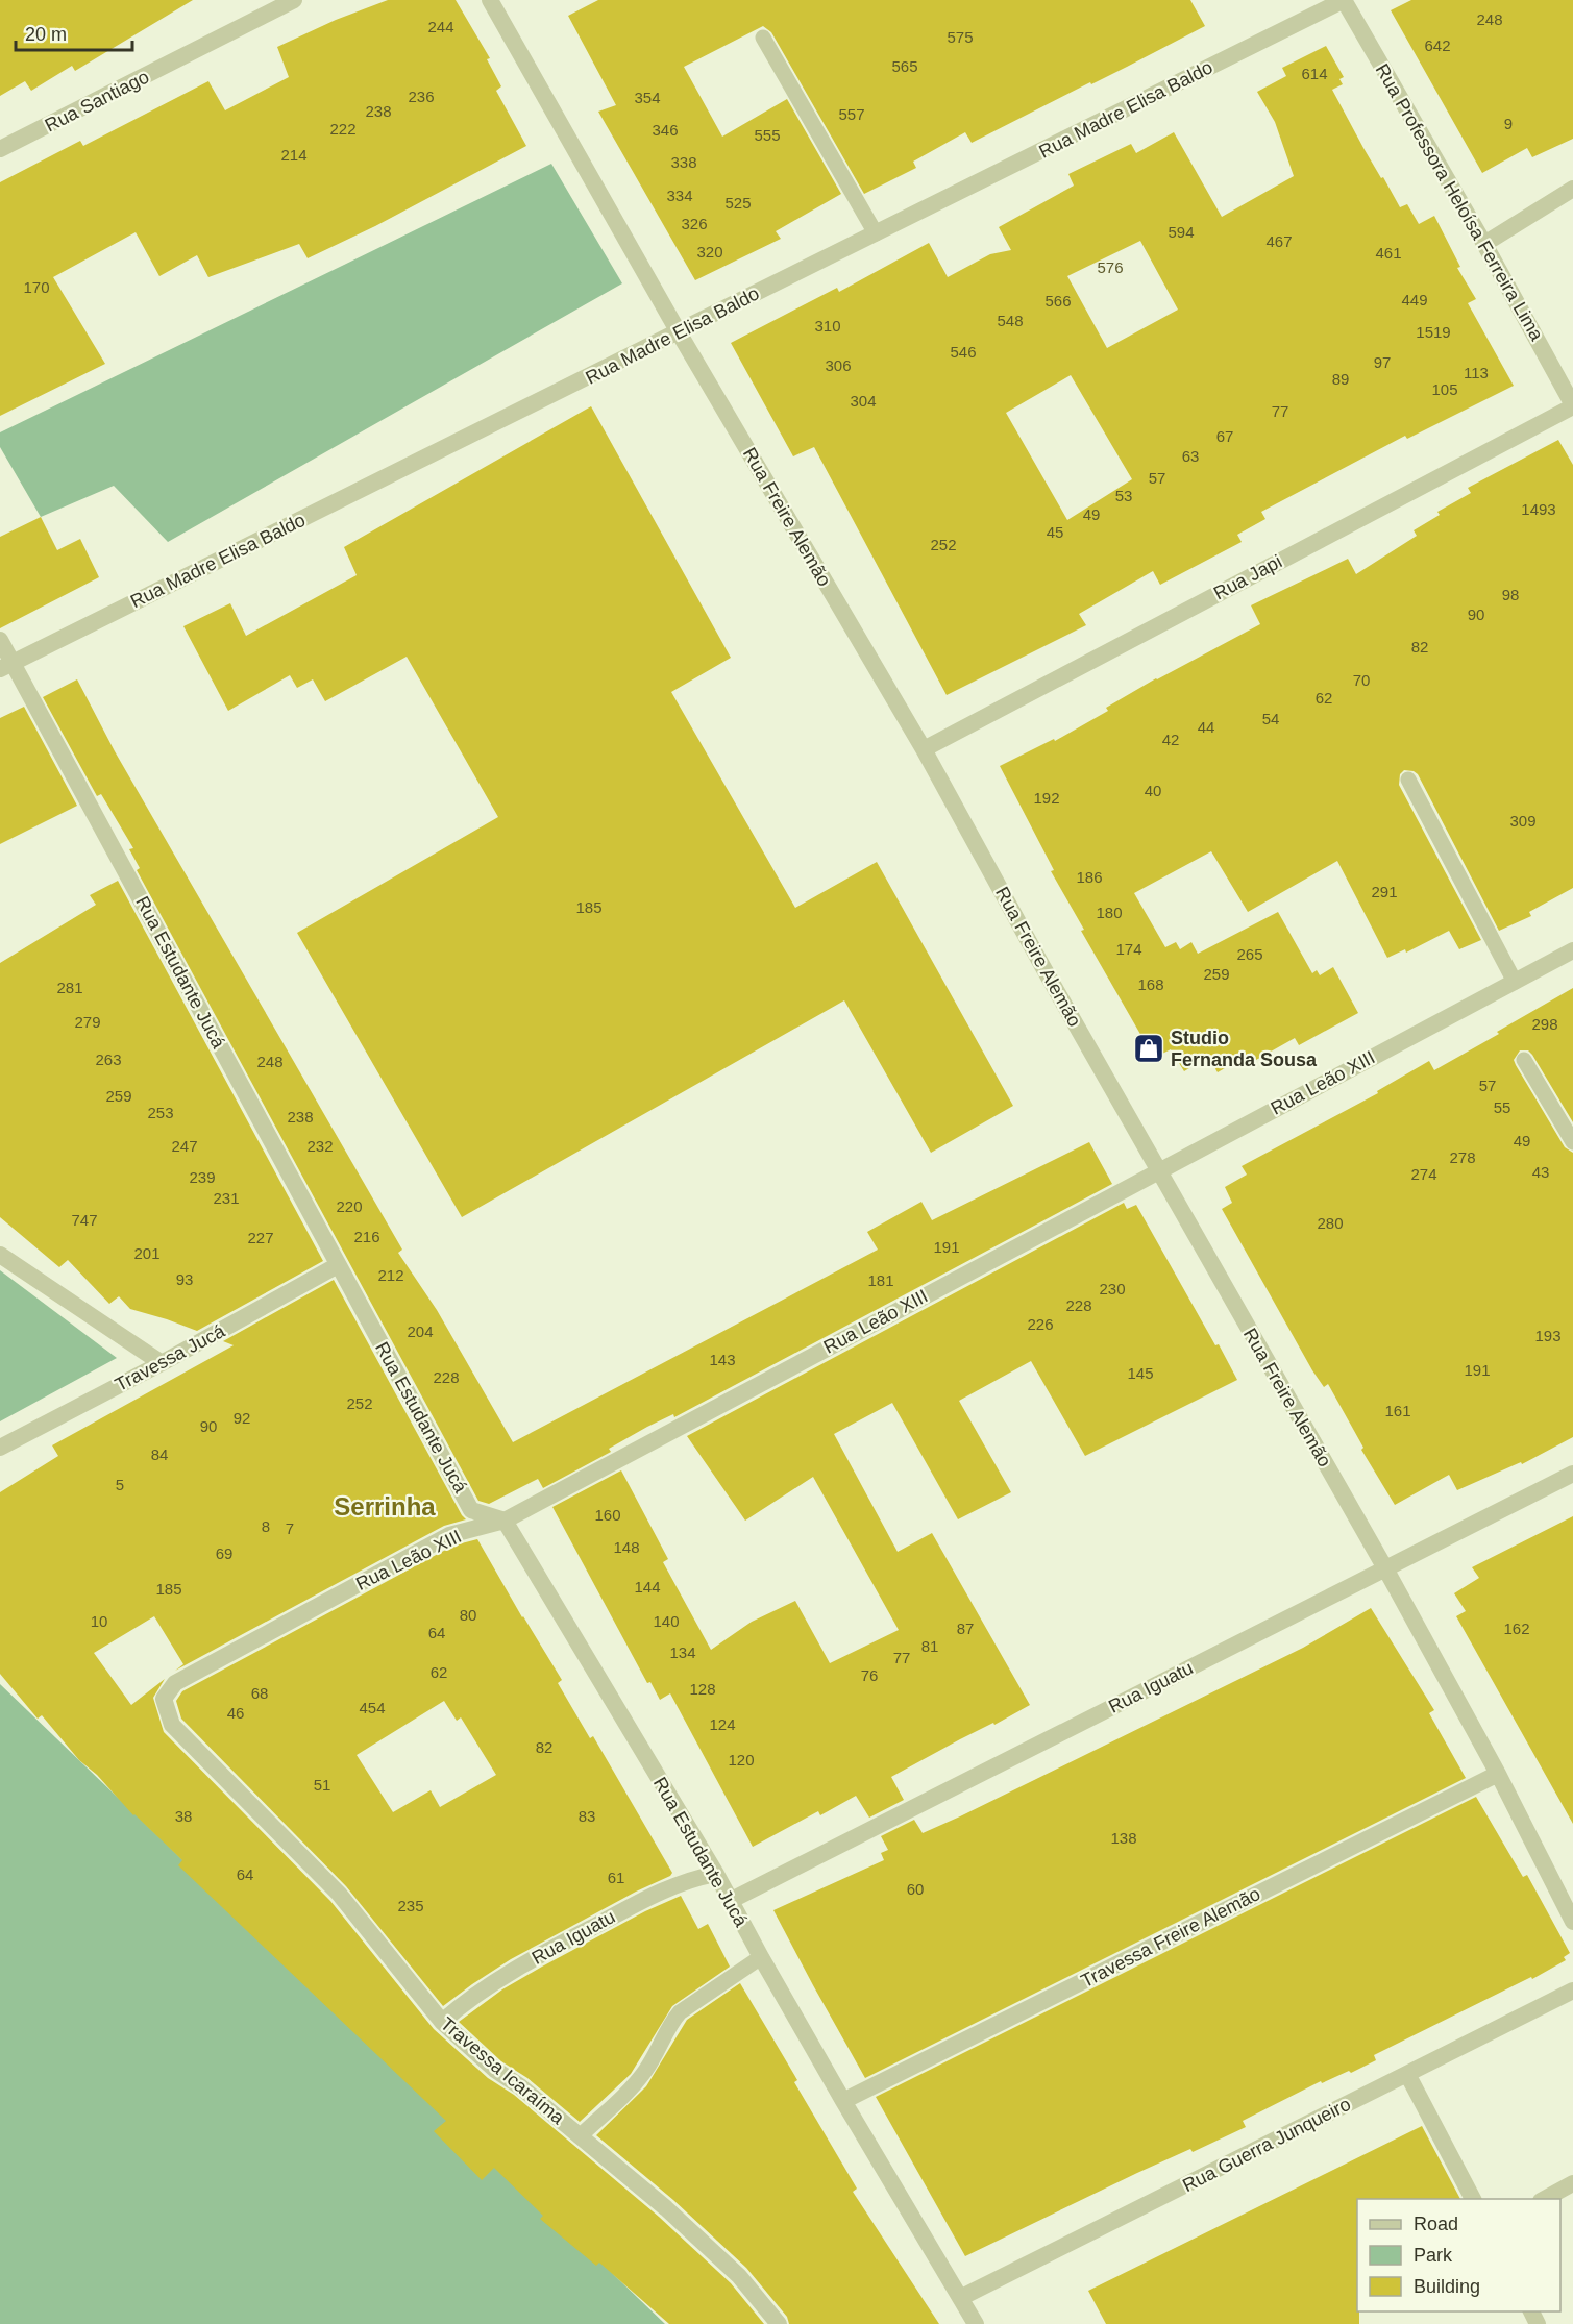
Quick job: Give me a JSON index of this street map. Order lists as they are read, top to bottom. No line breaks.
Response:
{"streets":{"street":["Rua Santiago","Rua Madre Elisa Baldo","Rua Professora Heloísa Ferreira Lima","Rua Freire Alemão","Rua Japi","Rua Estudante Jucá","Rua Leão XIII","Travessa Jucá","Rua Iguatu","Travessa Freire Alemão","Travessa Icaraíma","Rua Guerra Junqueiro"]},"crossings":[["Rua Madre Elisa Baldo","Rua Professora Heloísa Ferreira Lima"],["Rua Madre Elisa Baldo","Rua Freire Alemão"],["Rua Madre Elisa Baldo","Rua Estudante Jucá"],["Rua Professora Heloísa Ferreira Lima","Rua Japi"],["Rua Freire Alemão","Rua Japi"],["Rua Freire Alemão","Rua Leão XIII"],["Rua Freire Alemão","Rua Iguatu"],["Rua Freire Alemão","Travessa Freire Alemão"],["Rua Estudante Jucá","Rua Leão XIII"],["Rua Estudante Jucá","Travessa Jucá"],["Rua Estudante Jucá","Rua Iguatu"],["Rua Estudante Jucá","Travessa Freire Alemão"],["Rua Estudante Jucá","Rua Guerra Junqueiro"],["Rua Leão XIII","Travessa Icaraíma"],["Rua Iguatu","Travessa Icaraíma"]],"districts":["Serrinha"],"places":{"shop":["Studio Fernanda Sousa"]},"house_numbers":["248","244","575","642","565","614","236","354","238","557","9","222","346","555","214","338","334","525","326","594","467","320","461","576","170","449","566","548","310","1519","546","97","306","113","89","105","304","77","67","63","57","53","1493","49","45","252","98","90","82","70","62","54","44","42","40","192","309","186","291","185","180","174","265","259","168","281","279","298","263","248","57","259","55","253","238","49","247","232","278","43","274","239","231","220","747","280","216","227","191","201","212","93","181","230","228","226","204","193","143","191","145","228","252","161","92","90","84","5","160","8","7","148","69","144","185","80","10","140","87","162","64","81","134","77","62","76","128","68","454","46","124","82","120","51","38","83","138","64","61","60","235"],"legend":["Road","Park","Building"],"scale_bar":"20 m"}
